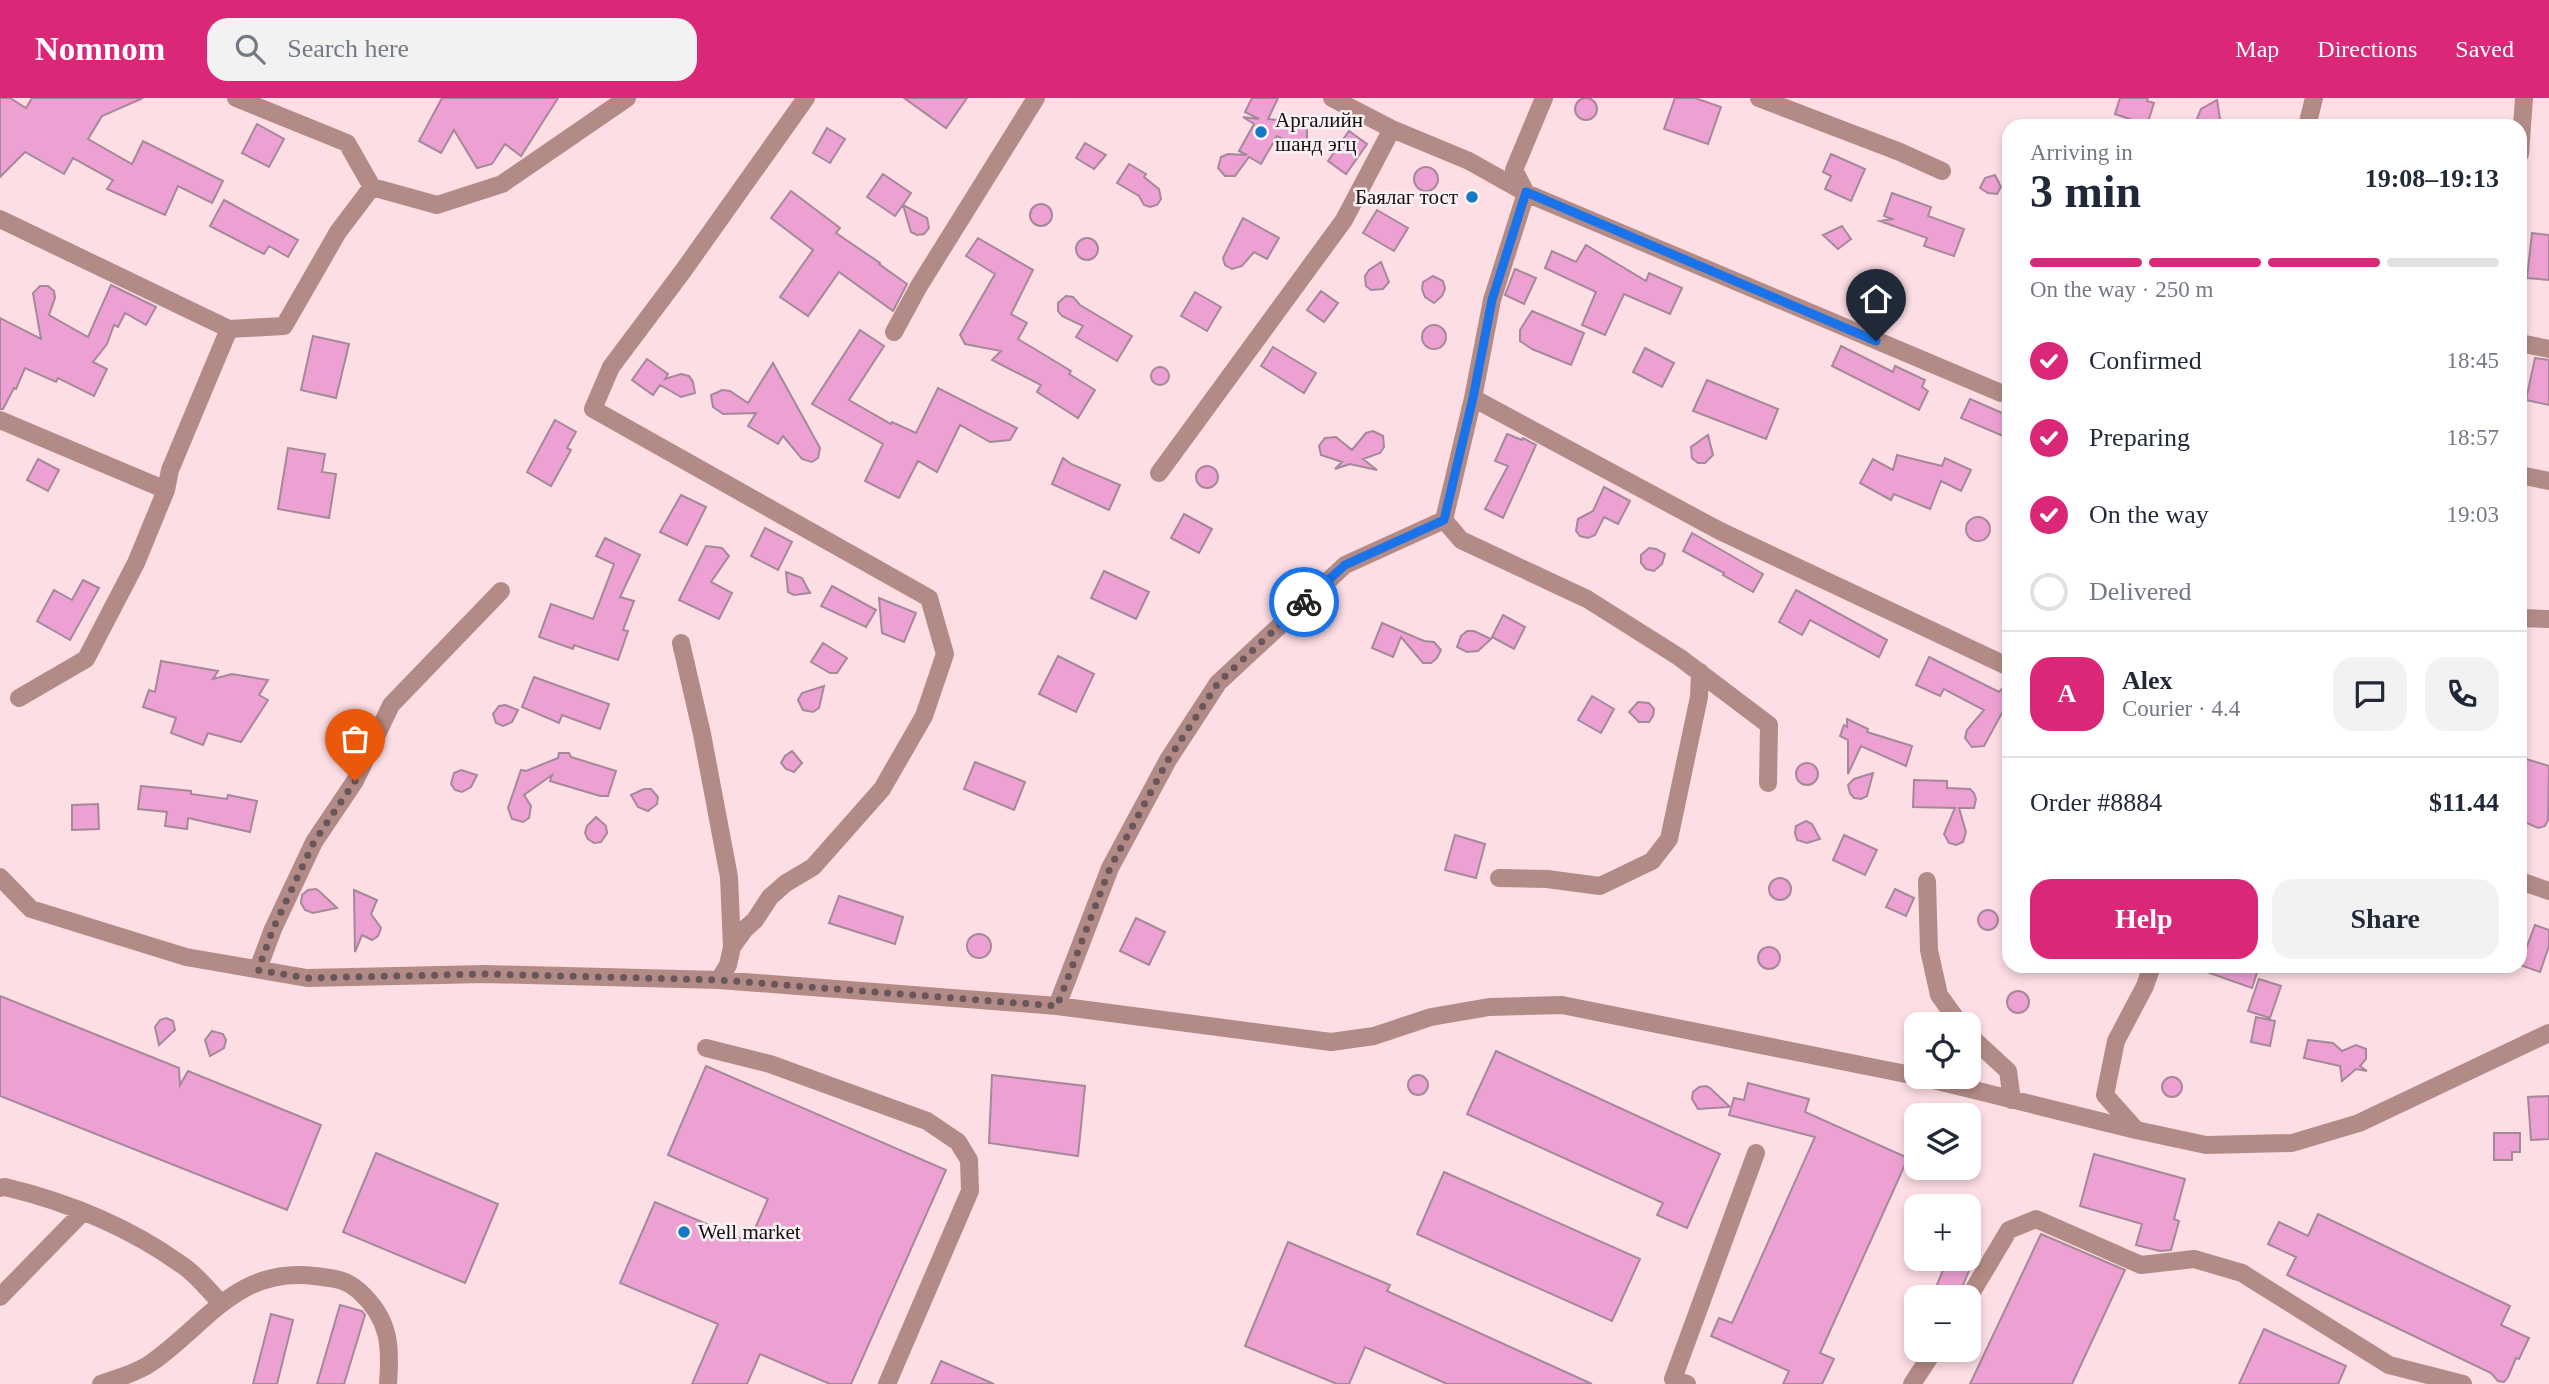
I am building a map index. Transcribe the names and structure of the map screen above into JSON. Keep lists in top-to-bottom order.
{
  "places": ["Аргалийн шанд эгц", "Баялаг тост", "Well market"],
  "page": {
    "header": "Nomnom",
    "search": "Search here",
    "nav": ["Map", "Directions", "Saved"],
    "heading": ["3 min", "Arriving in", "19:08–19:13"],
    "panel": [
      "Alex",
      "Courier · 4.4",
      "Order #8884",
      "$11.44"
    ],
    "bar": "On the way · 250 m",
    "list": [
      ["Confirmed", "18:45"],
      ["Preparing", "18:57"],
      ["On the way", "19:03"],
      "Delivered"
    ],
    "round": "A",
    "buttons": ["Help", "Share"],
    "map_buttons": ["+", "−"]
  }
}
